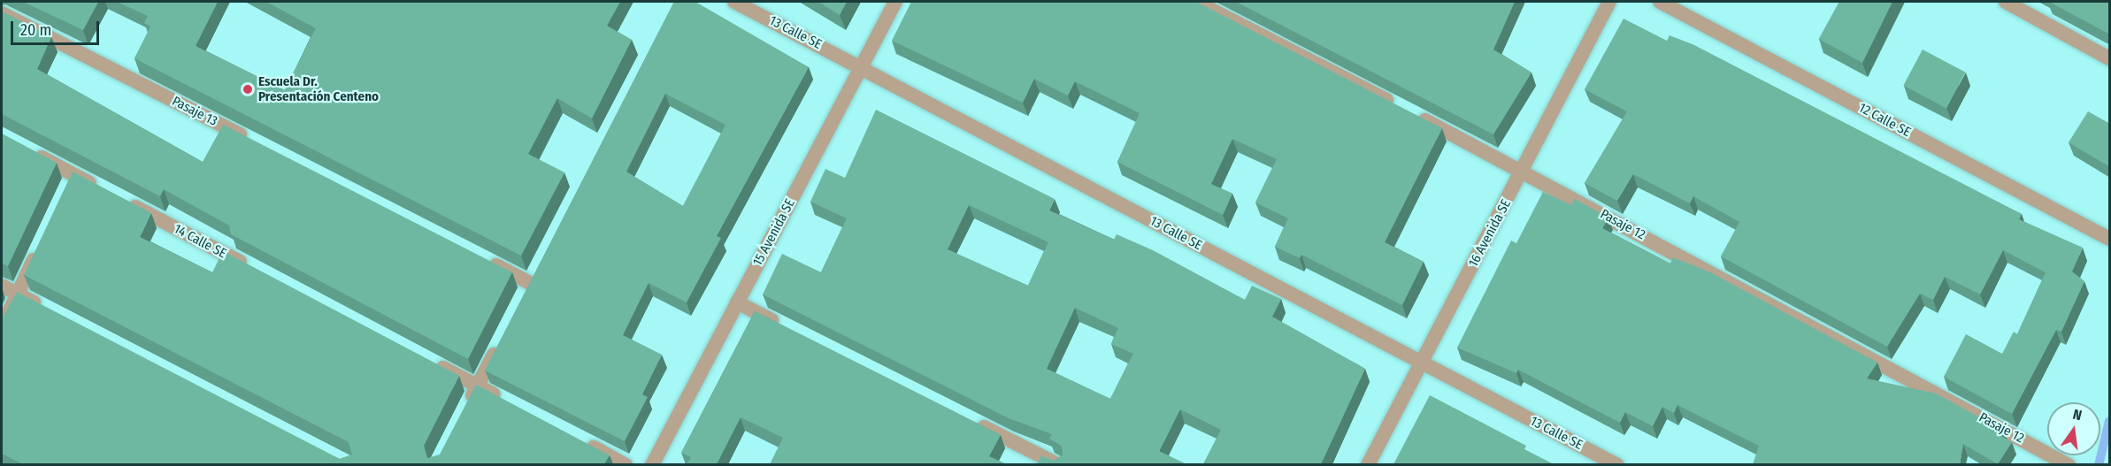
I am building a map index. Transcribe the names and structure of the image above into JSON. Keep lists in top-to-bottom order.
{
  "streets": {
    "street": [
      "13 Calle SE",
      "Pasaje 13",
      "12 Calle SE",
      "Pasaje 12",
      "15 Avenida SE",
      "16 Avenida SE",
      "14 Calle SE"
    ]
  },
  "crossings": [
    ["13 Calle SE", "15 Avenida SE"],
    ["13 Calle SE", "16 Avenida SE"],
    ["Pasaje 12", "16 Avenida SE"]
  ],
  "places": ["Escuela Dr. Presentación Centeno"],
  "scale_bar": "20 m",
  "north": "top"
}
